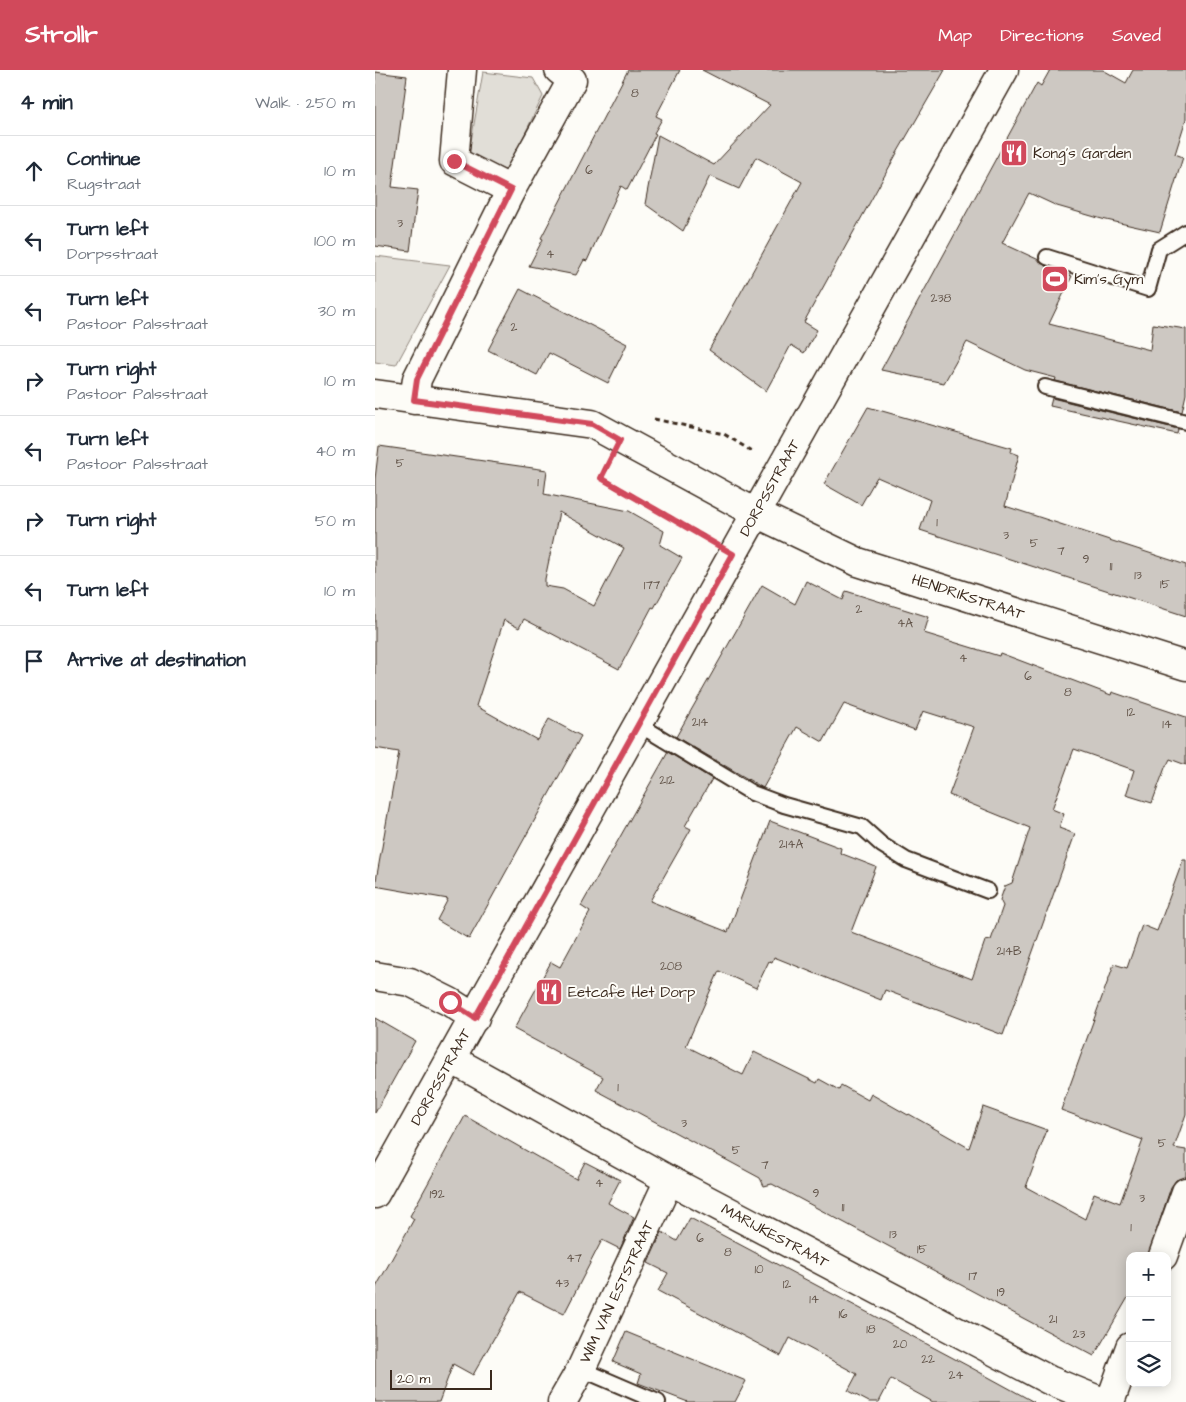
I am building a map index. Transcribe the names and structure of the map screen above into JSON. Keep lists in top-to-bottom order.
{
  "streets": {
    "street": [
      "DORPSSTRAAT",
      "HENDRIKSTRAAT",
      "MARIJKESTRAAT",
      "WIM VAN ESTSTRAAT"
    ]
  },
  "crossings": [
    ["DORPSSTRAAT", "HENDRIKSTRAAT"],
    ["DORPSSTRAAT", "MARIJKESTRAAT"],
    ["MARIJKESTRAAT", "WIM VAN ESTSTRAAT"]
  ],
  "places": {
    "restaurant": ["Kong's Garden", "Eetcafe Het Dorp"],
    "sports": ["Kim's Gym"]
  },
  "house_numbers": [
    "8",
    "6",
    "3",
    "4",
    "238",
    "2",
    "5",
    "1",
    "1",
    "3",
    "5",
    "7",
    "9",
    "11",
    "13",
    "15",
    "177",
    "2",
    "4A",
    "4",
    "6",
    "8",
    "12",
    "214",
    "14",
    "212",
    "214A",
    "214B",
    "208",
    "1",
    "3",
    "5",
    "5",
    "7",
    "4",
    "9",
    "192",
    "3",
    "11",
    "1",
    "13",
    "6",
    "15",
    "8",
    "47",
    "10",
    "17",
    "43",
    "12",
    "19",
    "14",
    "16",
    "21",
    "18",
    "23",
    "20",
    "22",
    "24"
  ],
  "scale_bar": "20 m",
  "page": {
    "header": "Strollr",
    "nav": ["Map", "Directions", "Saved"],
    "heading": ["4 min", "Walk · 250 m"],
    "list": [
      ["Continue", "Rugstraat", "10 m"],
      ["Turn left", "Dorpsstraat", "100 m"],
      ["Turn left", "Pastoor Palsstraat", "30 m"],
      ["Turn right", "Pastoor Palsstraat", "10 m"],
      ["Turn left", "Pastoor Palsstraat", "40 m"],
      ["Turn right", "50 m"],
      ["Turn left", "10 m"],
      "Arrive at destination"
    ],
    "map_buttons": ["+", "−"],
    "scale": "20 m"
  }
}
